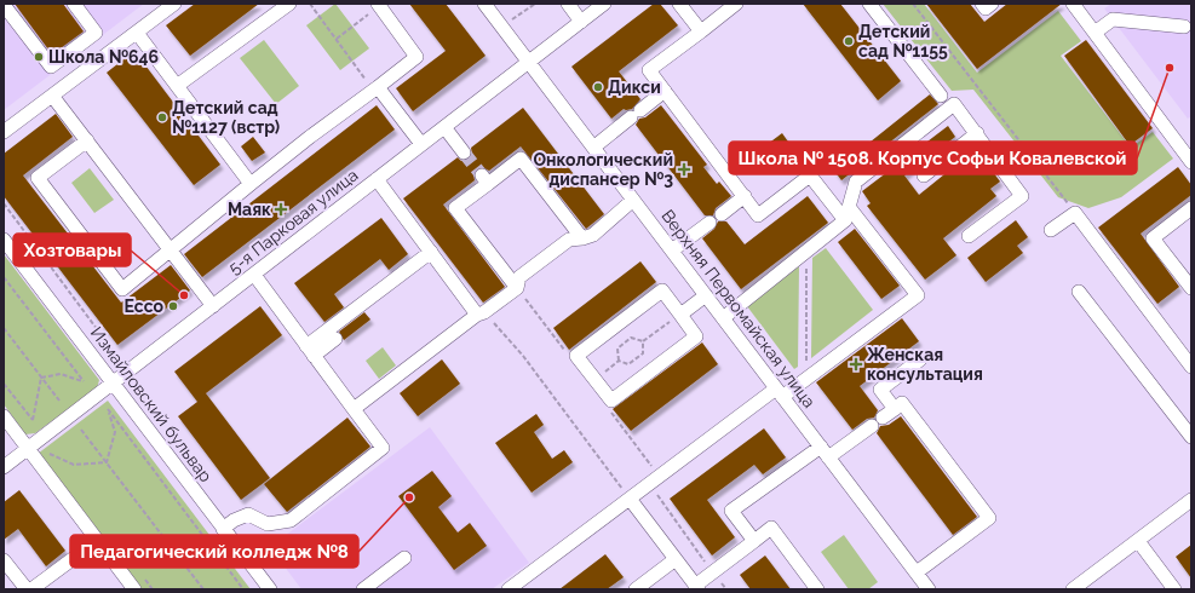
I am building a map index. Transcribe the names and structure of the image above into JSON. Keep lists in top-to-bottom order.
{
  "streets": {
    "street": ["5-я Парковая улица", "Верхняя Первомайская улица", "Измайловский бульвар"]
  },
  "crossings": [
    ["5-я Парковая улица", "Верхняя Первомайская улица"],
    ["5-я Парковая улица", "Измайловский бульвар"]
  ],
  "places": {
    "other": [
      "Детский сад №1155",
      "Школа №646",
      "Школа № 1508. Корпус Софьи Ковалевской",
      "Дикси",
      "Детский сад №1127 (встр)",
      "Хозтовары",
      "Ecco",
      "Педагогический колледж №8"
    ],
    "health": ["Онкологический диспансер №3", "Маяк", "Женская консультация"]
  }
}
